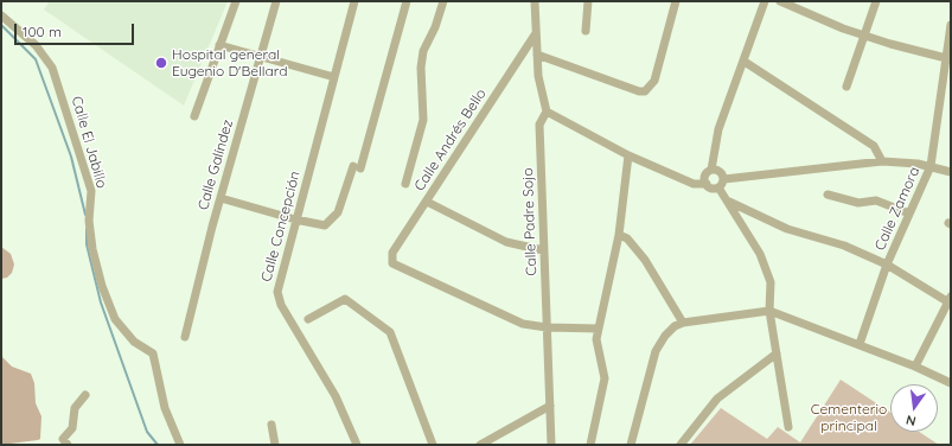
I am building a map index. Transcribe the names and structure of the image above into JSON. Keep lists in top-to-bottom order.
{
  "streets": {
    "street": [
      "Calle Andrés Bello",
      "Calle El Jabillo",
      "Calle Galíndez",
      "Calle Zamora",
      "Calle Padre Sojo",
      "Calle Concepción"
    ]
  },
  "crossings": [
    ["Calle Andrés Bello", "Calle Padre Sojo"]
  ],
  "parks": ["Cementerio principal"],
  "places": ["Hospital general Eugenio D'Bellard"],
  "scale_bar": "100 m",
  "north": "bottom"
}
